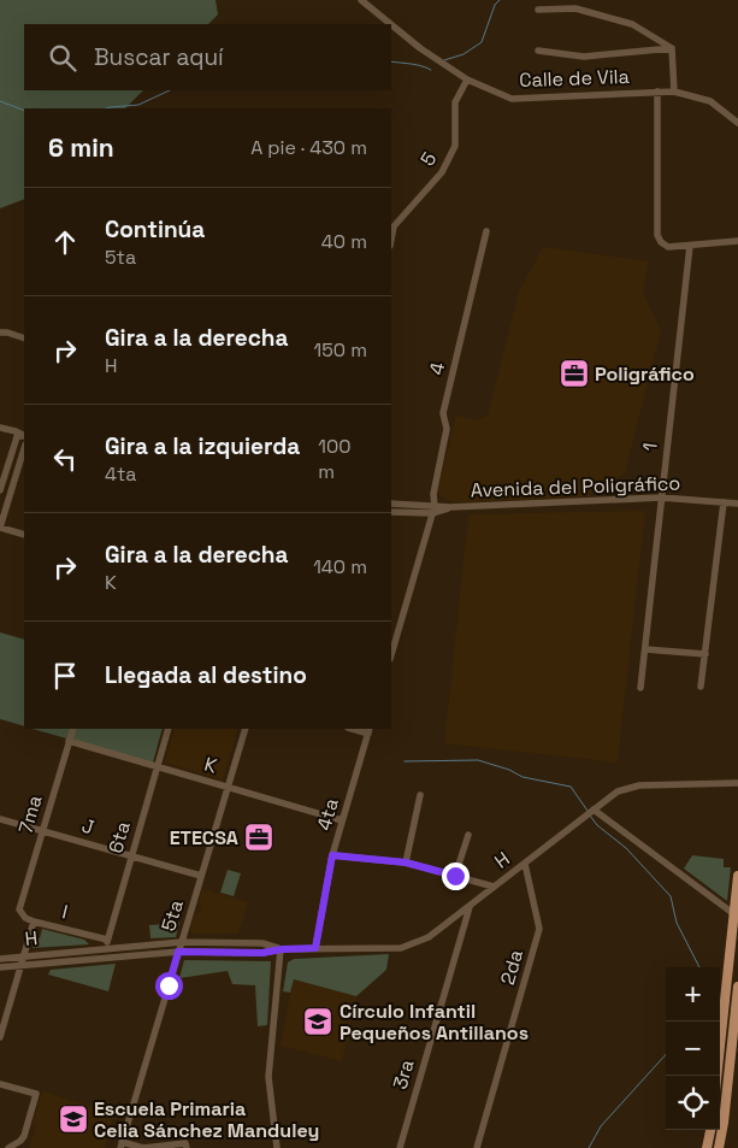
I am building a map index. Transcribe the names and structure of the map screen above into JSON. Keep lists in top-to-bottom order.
{
  "streets": {
    "street": [
      "Calle de Vila",
      "5",
      "4",
      "1",
      "Avenida del Poligráfico",
      "K",
      "7ma",
      "4ta",
      "J",
      "6ta",
      "H",
      "I",
      "5ta",
      "2da",
      "3ra"
    ]
  },
  "crossings": [
    ["Calle de Vila", "5"],
    ["4", "Avenida del Poligráfico"],
    ["1", "Avenida del Poligráfico"],
    ["K", "7ma"],
    ["K", "4ta"],
    ["K", "6ta"],
    ["K", "5ta"],
    ["7ma", "J"],
    ["7ma", "I"],
    ["4ta", "H"],
    ["J", "6ta"],
    ["J", "5ta"],
    ["6ta", "H"],
    ["6ta", "I"],
    ["H", "5ta"],
    ["H", "2da"],
    ["H", "3ra"]
  ],
  "places": {
    "office": ["Poligráfico", "ETECSA"],
    "school or university": ["Círculo Infantil Pequeños Antillanos", "Escuela Primaria Celia Sánchez Manduley"]
  },
  "page": {
    "search": "Buscar aquí",
    "heading": ["6 min", "A pie · 430 m"],
    "list": [
      ["Continúa", "5ta", "40 m"],
      ["Gira a la derecha", "H", "150 m"],
      ["Gira a la izquierda", "4ta", "100 m"],
      ["Gira a la derecha", "K", "140 m"],
      "Llegada al destino"
    ],
    "map_buttons": ["+", "−"]
  }
}
